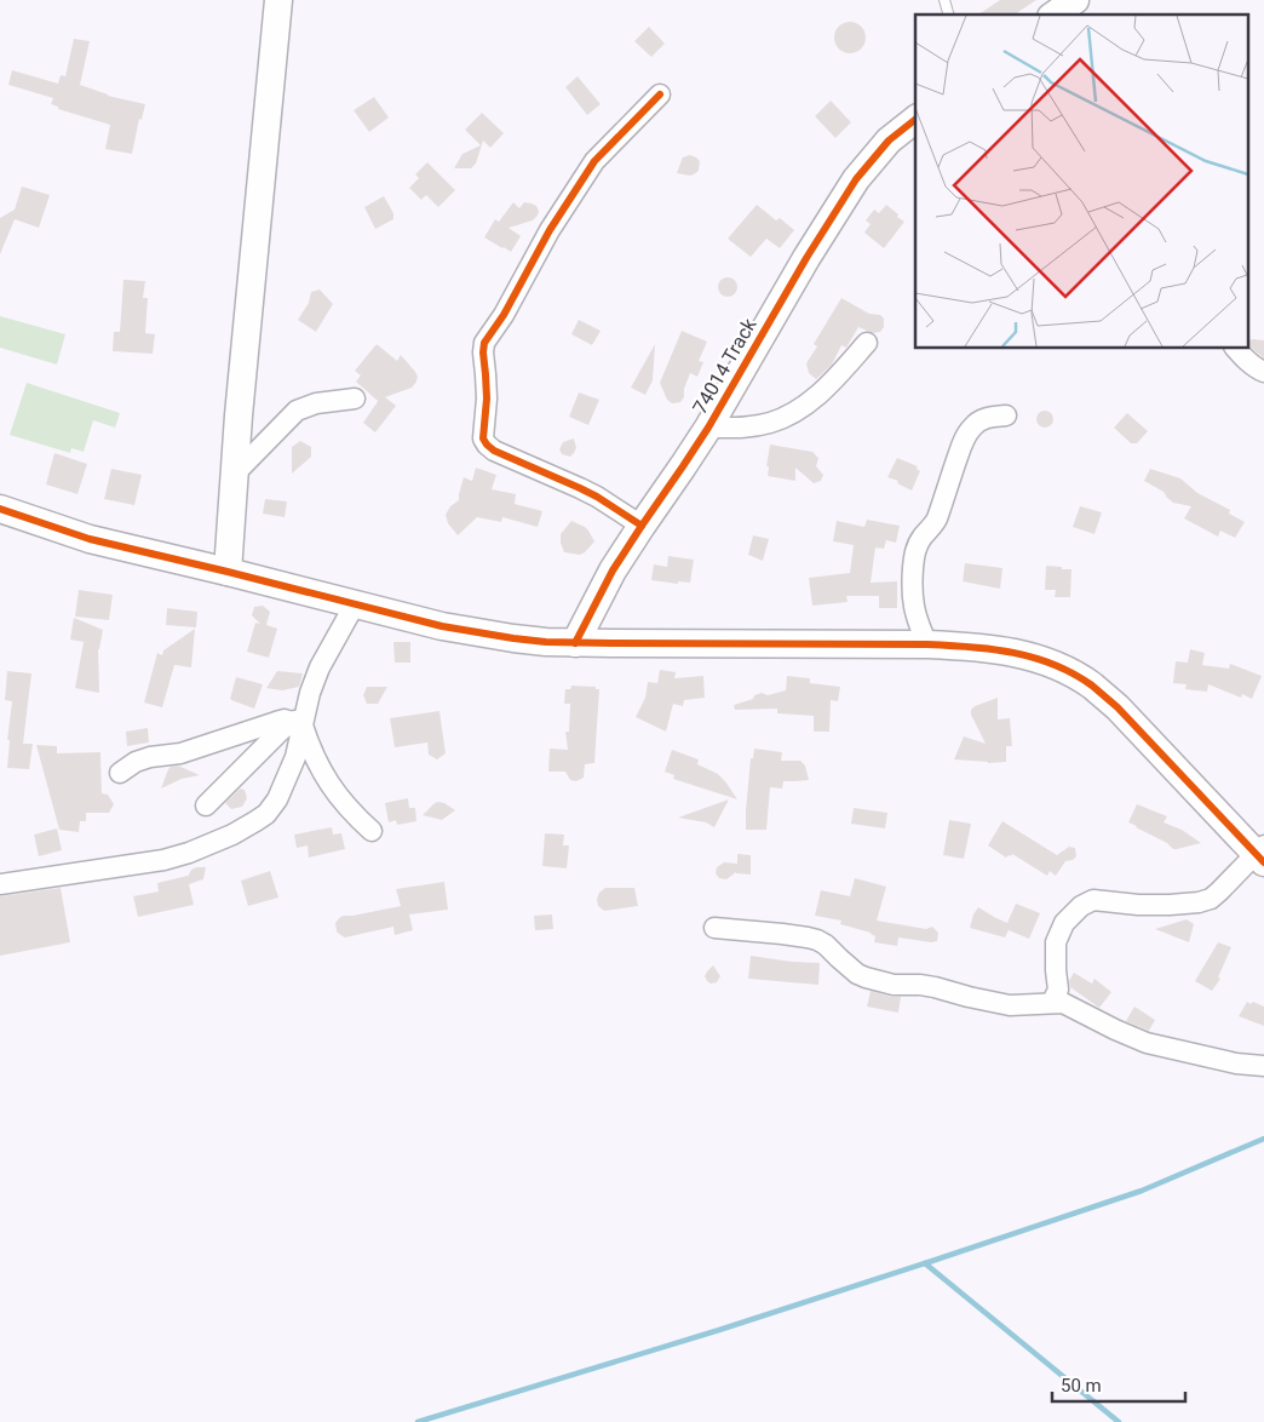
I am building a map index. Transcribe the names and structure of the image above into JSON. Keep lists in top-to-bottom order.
{
  "streets": {
    "street": ["74014 Track"]
  },
  "scale_bar": "50 m"
}
